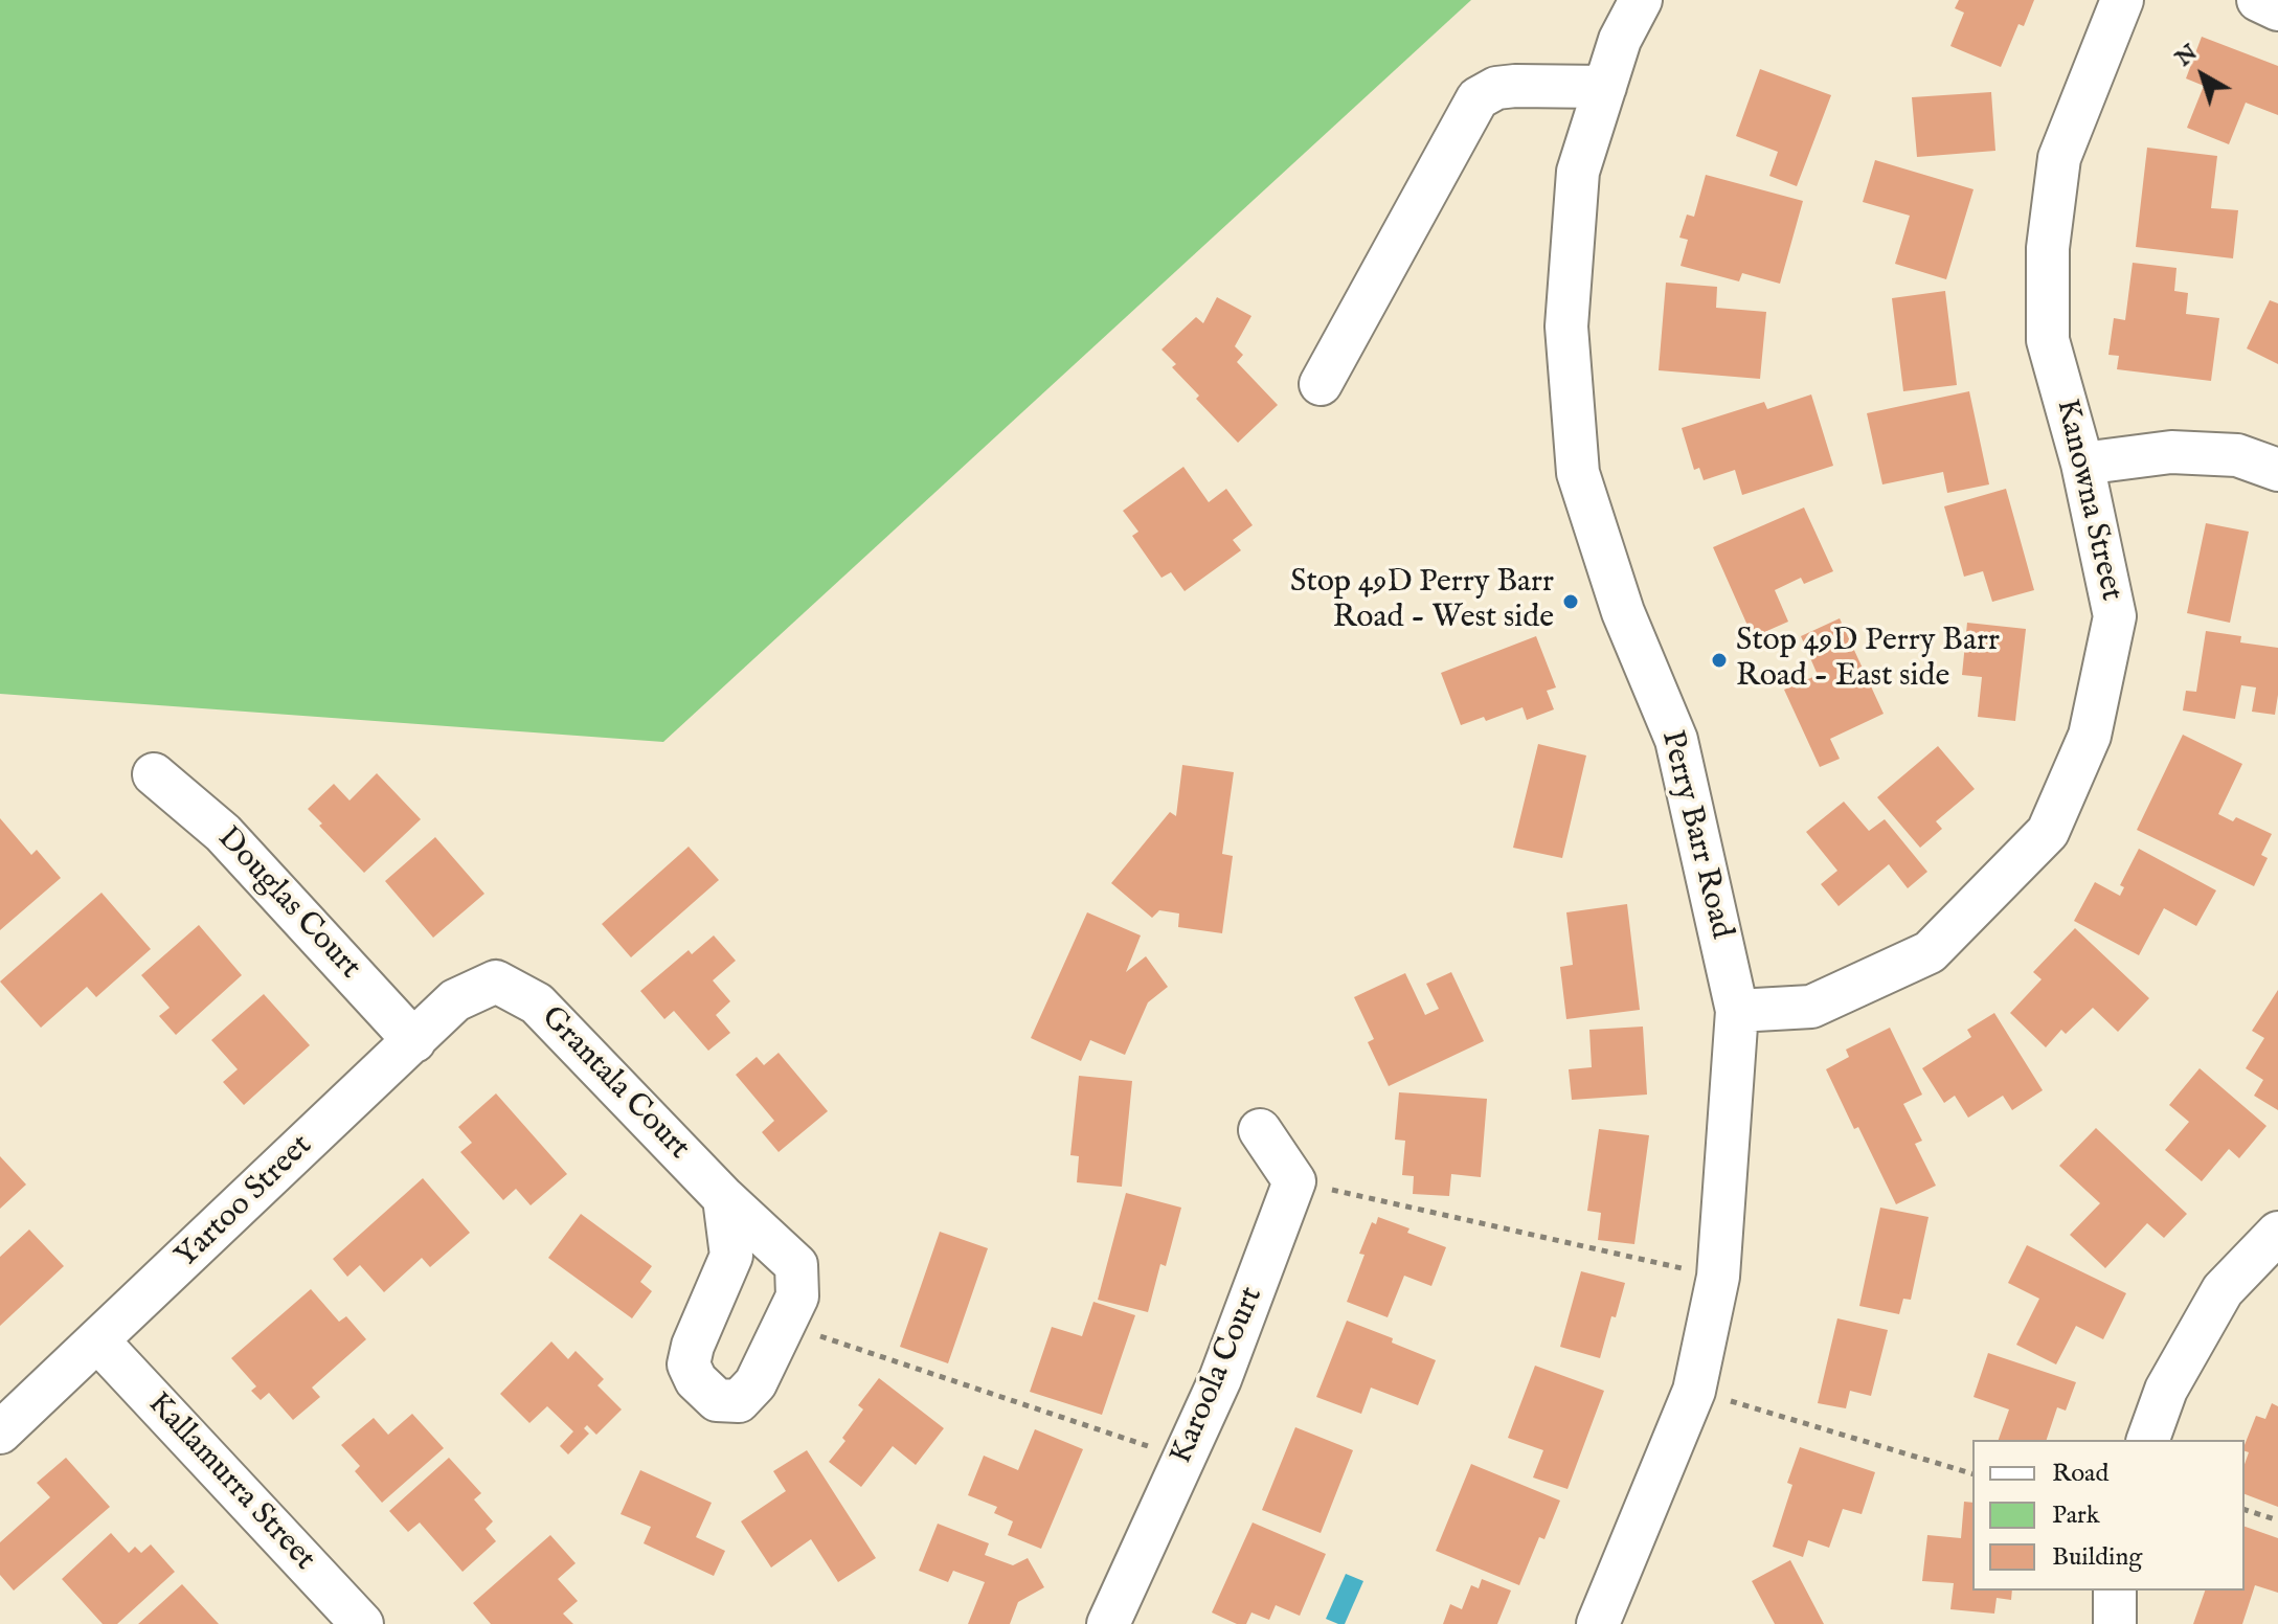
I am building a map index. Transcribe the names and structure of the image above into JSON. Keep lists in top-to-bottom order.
{
  "streets": {
    "street": [
      "Kanowna Street",
      "Perry Barr Road",
      "Douglas Court",
      "Grantala Court",
      "Yartoo Street",
      "Karoola Court",
      "Kallamurra Street"
    ]
  },
  "crossings": [
    ["Kanowna Street", "Perry Barr Road"],
    ["Douglas Court", "Yartoo Street"],
    ["Grantala Court", "Yartoo Street"],
    ["Yartoo Street", "Kallamurra Street"]
  ],
  "places": ["Stop 49D Perry Barr Road - West side", "Stop 49D Perry Barr Road - East side"],
  "legend": ["Road", "Park", "Building"],
  "north": "top left"
}
